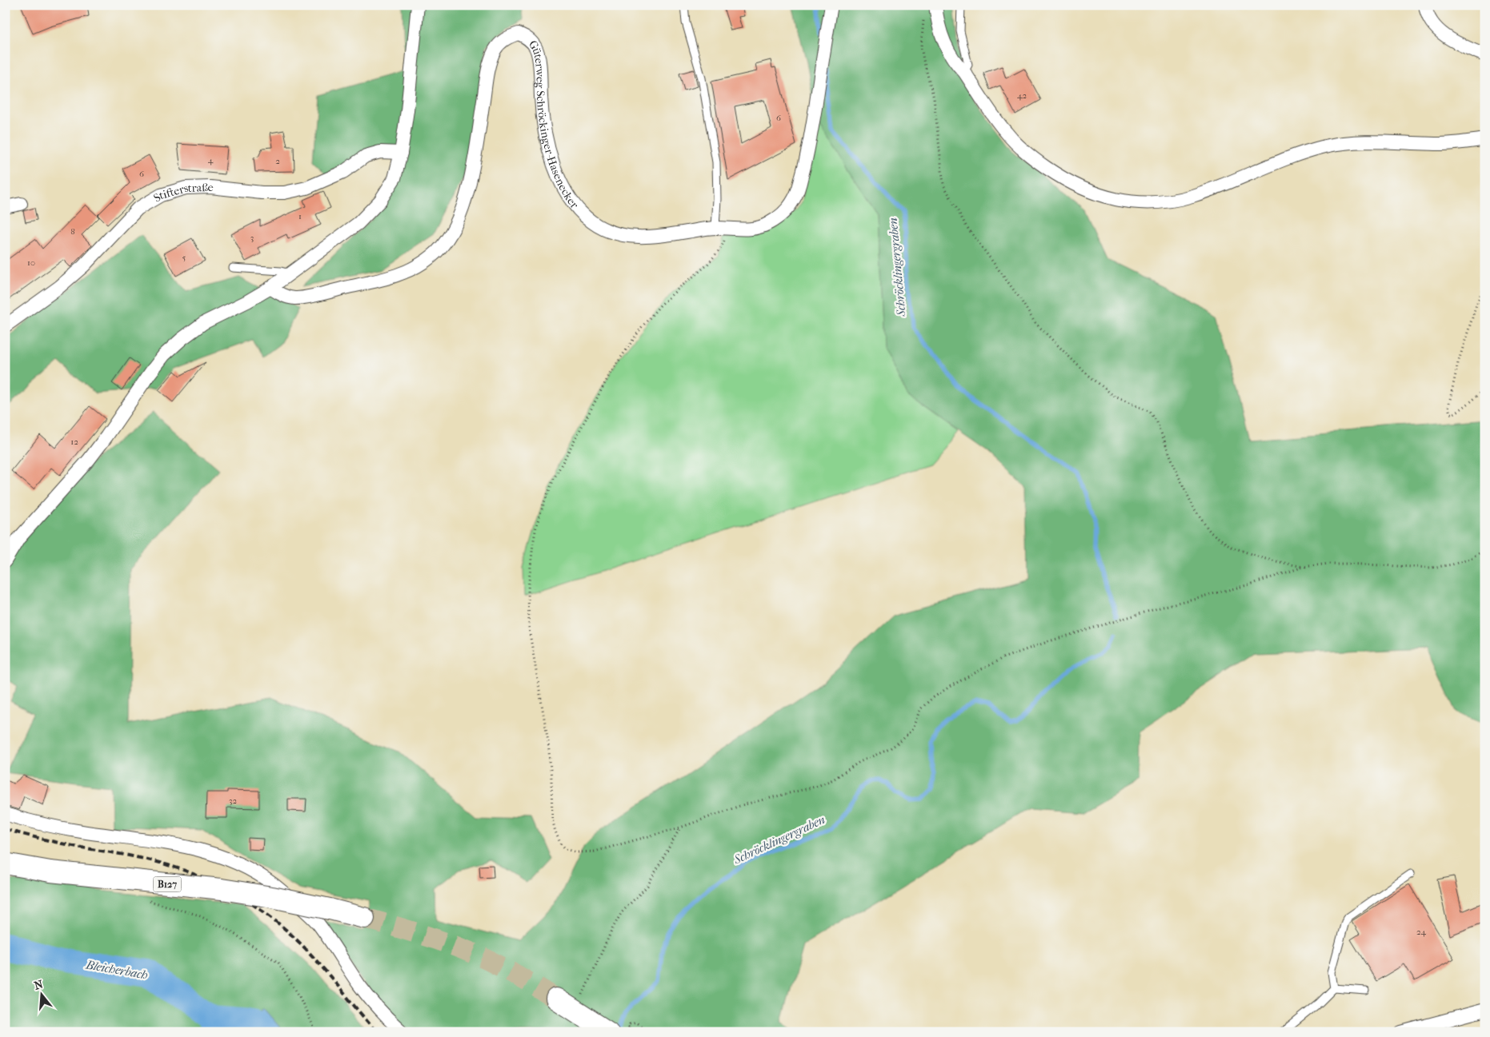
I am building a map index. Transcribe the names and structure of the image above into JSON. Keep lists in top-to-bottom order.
{
  "streets": {
    "main road": ["B127"],
    "street": ["Güterweg Schröckinger-Hasenecker", "Stifterstraße"]
  },
  "water": ["Schröcklingergraben", "Bleicherbach"],
  "house_numbers": [
    "42",
    "6",
    "4",
    "2",
    "6",
    "1",
    "8",
    "3",
    "5",
    "10",
    "12",
    "32",
    "24"
  ],
  "north": "top"
}
